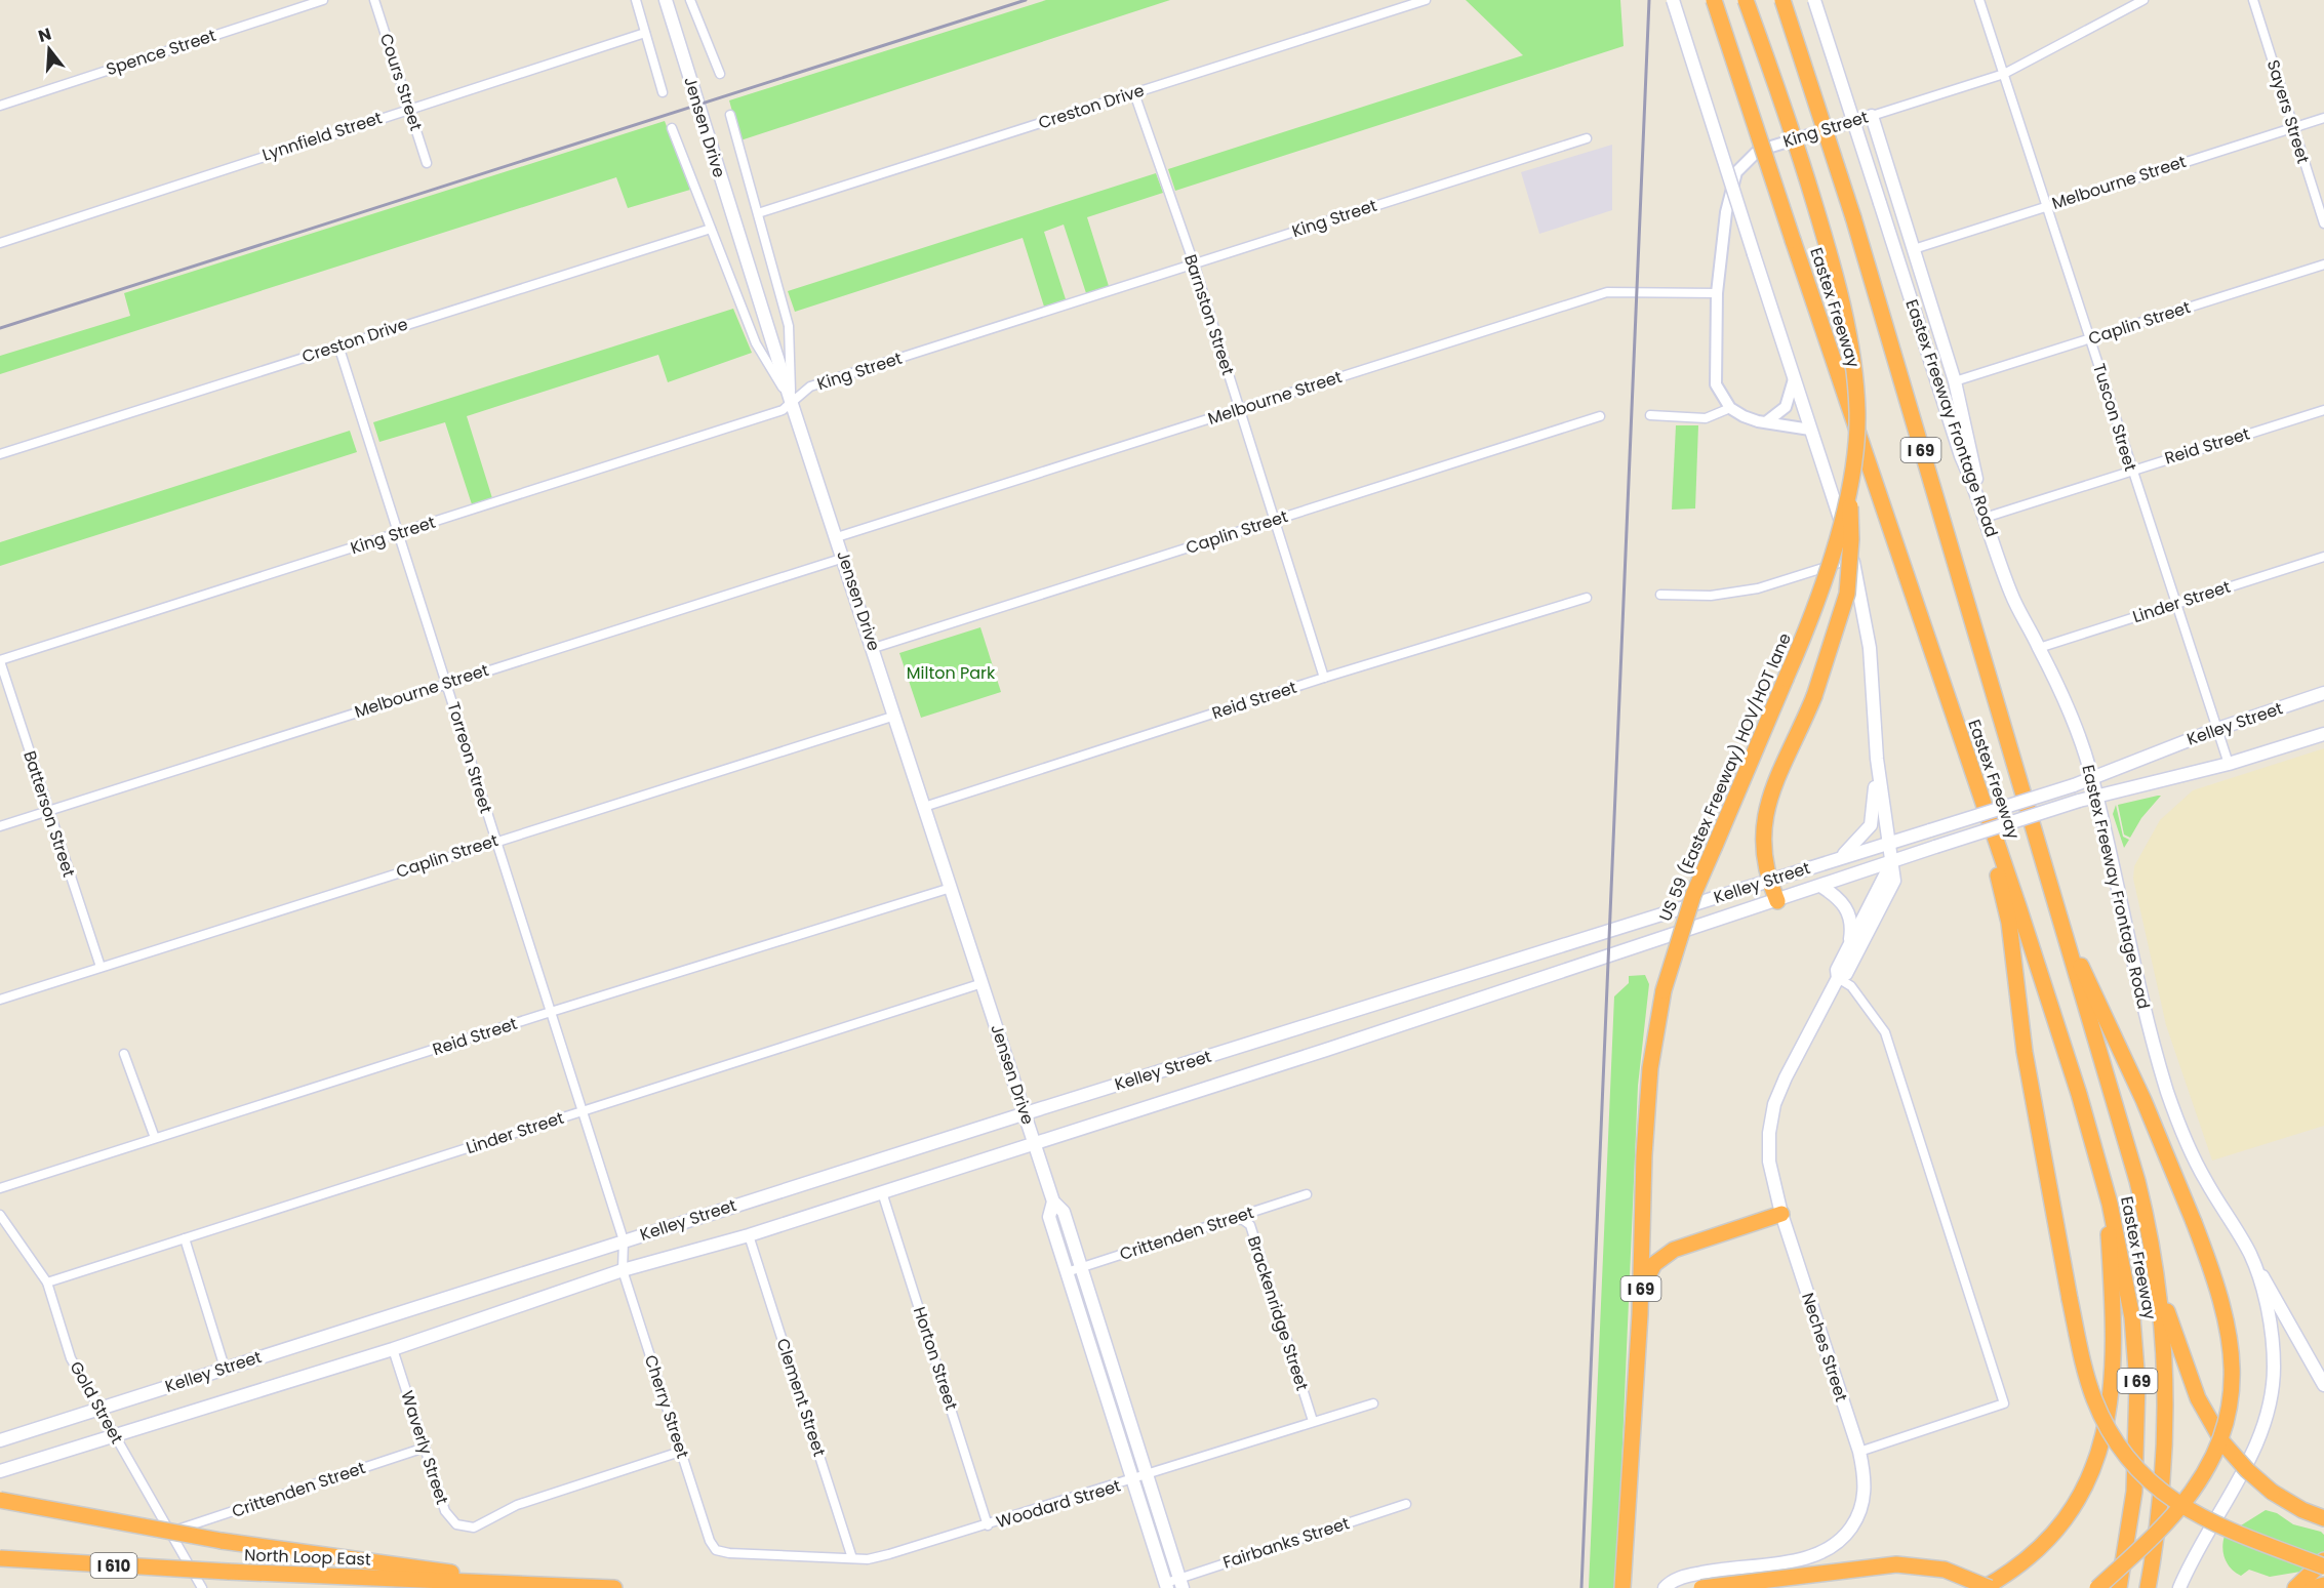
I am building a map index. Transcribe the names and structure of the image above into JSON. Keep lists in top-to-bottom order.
{
  "streets": {
    "highway": [
      "Eastex Freeway",
      "I 69",
      "US 59 (Eastex Freeway) HOV/HOT lane",
      "North Loop East",
      "I 610"
    ],
    "main road": [
      "Jensen Drive",
      "Eastex Freeway Frontage Road",
      "Kelley Street",
      "Neches Street"
    ],
    "street": [
      "Spence Street",
      "Cours Street",
      "Creston Drive",
      "Sayers Street",
      "King Street",
      "Lynnfield Street",
      "Melbourne Street",
      "Barnston Street",
      "Caplin Street",
      "Tuscon Street",
      "Reid Street",
      "Linder Street",
      "Torreon Street",
      "Batterson Street",
      "Crittenden Street",
      "Brackenridge Street",
      "Horton Street",
      "Clement Street",
      "Gold Street",
      "Cherry Street",
      "Waverly Street",
      "Woodard Street",
      "Fairbanks Street"
    ]
  },
  "crossings": [
    ["Cours Street", "Lynnfield Street"],
    ["Creston Drive", "Barnston Street"],
    ["Creston Drive", "Torreon Street"],
    ["Sayers Street", "Melbourne Street"],
    ["Jensen Drive", "King Street"],
    ["Jensen Drive", "Melbourne Street"],
    ["Jensen Drive", "Caplin Street"],
    ["Jensen Drive", "Reid Street"],
    ["Jensen Drive", "Linder Street"],
    ["Jensen Drive", "Kelley Street"],
    ["Jensen Drive", "Crittenden Street"],
    ["Jensen Drive", "Woodard Street"],
    ["Jensen Drive", "Fairbanks Street"],
    ["King Street", "Melbourne Street"],
    ["King Street", "Barnston Street"],
    ["King Street", "Tuscon Street"],
    ["King Street", "Torreon Street"],
    ["King Street", "Batterson Street"],
    ["Melbourne Street", "Barnston Street"],
    ["Melbourne Street", "Tuscon Street"],
    ["Melbourne Street", "Torreon Street"],
    ["Melbourne Street", "Batterson Street"],
    ["Barnston Street", "Caplin Street"],
    ["Barnston Street", "Reid Street"],
    ["Caplin Street", "Tuscon Street"],
    ["Caplin Street", "Torreon Street"],
    ["Caplin Street", "Batterson Street"],
    ["Tuscon Street", "Reid Street"],
    ["Tuscon Street", "Linder Street"],
    ["Tuscon Street", "Kelley Street"],
    ["Eastex Freeway Frontage Road", "Reid Street"],
    ["Eastex Freeway Frontage Road", "Linder Street"],
    ["Eastex Freeway Frontage Road", "Kelley Street"],
    ["Reid Street", "Torreon Street"],
    ["Linder Street", "Torreon Street"],
    ["Linder Street", "Gold Street"],
    ["Kelley Street", "Torreon Street"],
    ["Kelley Street", "Neches Street"],
    ["Kelley Street", "Horton Street"],
    ["Kelley Street", "Clement Street"],
    ["Kelley Street", "Gold Street"],
    ["Kelley Street", "Cherry Street"],
    ["Kelley Street", "Waverly Street"],
    ["Torreon Street", "Cherry Street"],
    ["Crittenden Street", "Brackenridge Street"],
    ["Crittenden Street", "Gold Street"],
    ["Crittenden Street", "Waverly Street"],
    ["Brackenridge Street", "Woodard Street"],
    ["Horton Street", "Woodard Street"],
    ["Clement Street", "Woodard Street"],
    ["Cherry Street", "Waverly Street"],
    ["Cherry Street", "Woodard Street"]
  ],
  "parks": ["Milton Park"],
  "north": "top"
}
